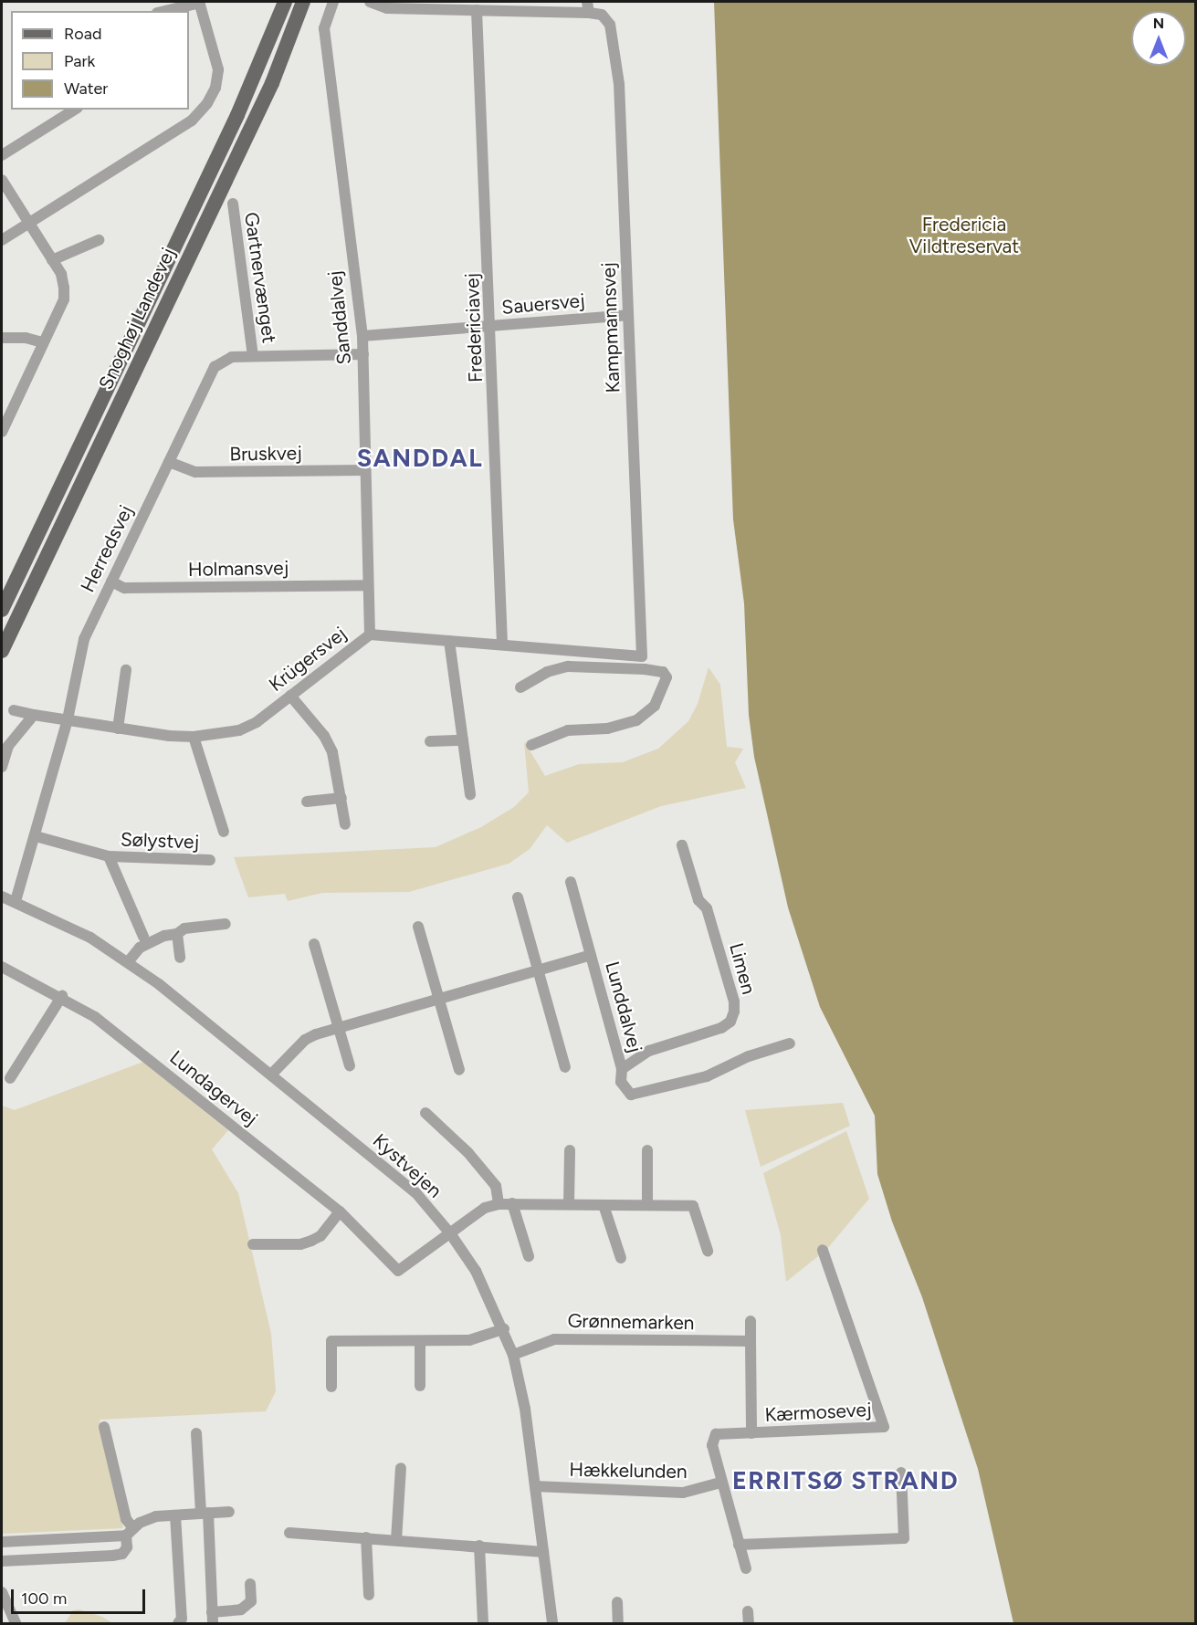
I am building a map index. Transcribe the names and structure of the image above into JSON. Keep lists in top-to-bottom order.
{
  "streets": {
    "main road": ["Snoghøj Landevej"],
    "street": [
      "Gartnervænget",
      "Sauersvej",
      "Sanddalvej",
      "Fredericiavej",
      "Kampmannsvej",
      "Bruskvej",
      "Herredsvej",
      "Holmansvej",
      "Krügersvej",
      "Sølystvej",
      "Limen",
      "Lunddalvej",
      "Lundagervej",
      "Kystvejen",
      "Grønnemarken",
      "Kærmosevej",
      "Hækkelunden"
    ]
  },
  "crossings": [
    ["Gartnervænget", "Herredsvej"],
    ["Sauersvej", "Sanddalvej"],
    ["Sauersvej", "Fredericiavej"],
    ["Sauersvej", "Kampmannsvej"],
    ["Sanddalvej", "Bruskvej"],
    ["Sanddalvej", "Herredsvej"],
    ["Sanddalvej", "Holmansvej"],
    ["Sanddalvej", "Krügersvej"],
    ["Fredericiavej", "Krügersvej"],
    ["Kampmannsvej", "Krügersvej"],
    ["Bruskvej", "Herredsvej"],
    ["Herredsvej", "Holmansvej"],
    ["Herredsvej", "Krügersvej"],
    ["Herredsvej", "Sølystvej"],
    ["Herredsvej", "Kystvejen"],
    ["Limen", "Lunddalvej"],
    ["Lunddalvej", "Kystvejen"],
    ["Lundagervej", "Kystvejen"],
    ["Kystvejen", "Grønnemarken"],
    ["Kystvejen", "Hækkelunden"],
    ["Kærmosevej", "Hækkelunden"]
  ],
  "districts": ["SANDDAL", "ERRITSØ STRAND"],
  "parks": ["Fredericia Vildtreservat"],
  "legend": ["Road", "Park", "Water"],
  "scale_bar": "100 m",
  "north": "top"
}
